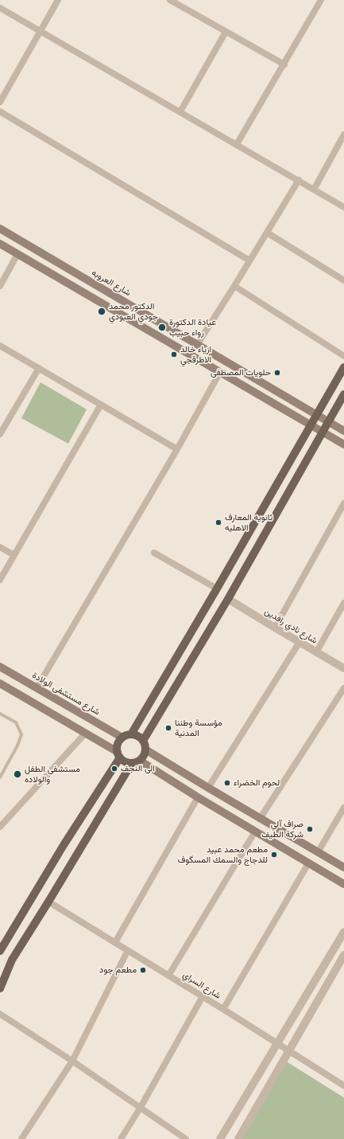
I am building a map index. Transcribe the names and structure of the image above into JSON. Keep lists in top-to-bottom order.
{
  "streets": {
    "main road": ["شارع العروبه", "شارع مستشفى الولادة"],
    "street": ["شارع نادي رافدين", "شارع السراي"]
  },
  "places": [
    "الدكتور محمد جودي العبودي",
    "عيادة الدكتورة رواء حبيب",
    "ازياء خالد الاطرقجي",
    "حلويات المصطفى",
    "ثانويه المعارف الاهليه",
    "مؤسسة وطننا المدنية",
    "الى النجف",
    "مستشفى الطفل والولاده",
    "لحوم الخضراء",
    "صراف آلي شركة الطيف",
    "مطعم محمد عبيد للدجاج والسمك المسگوف",
    "مطعم جود"
  ]
}
